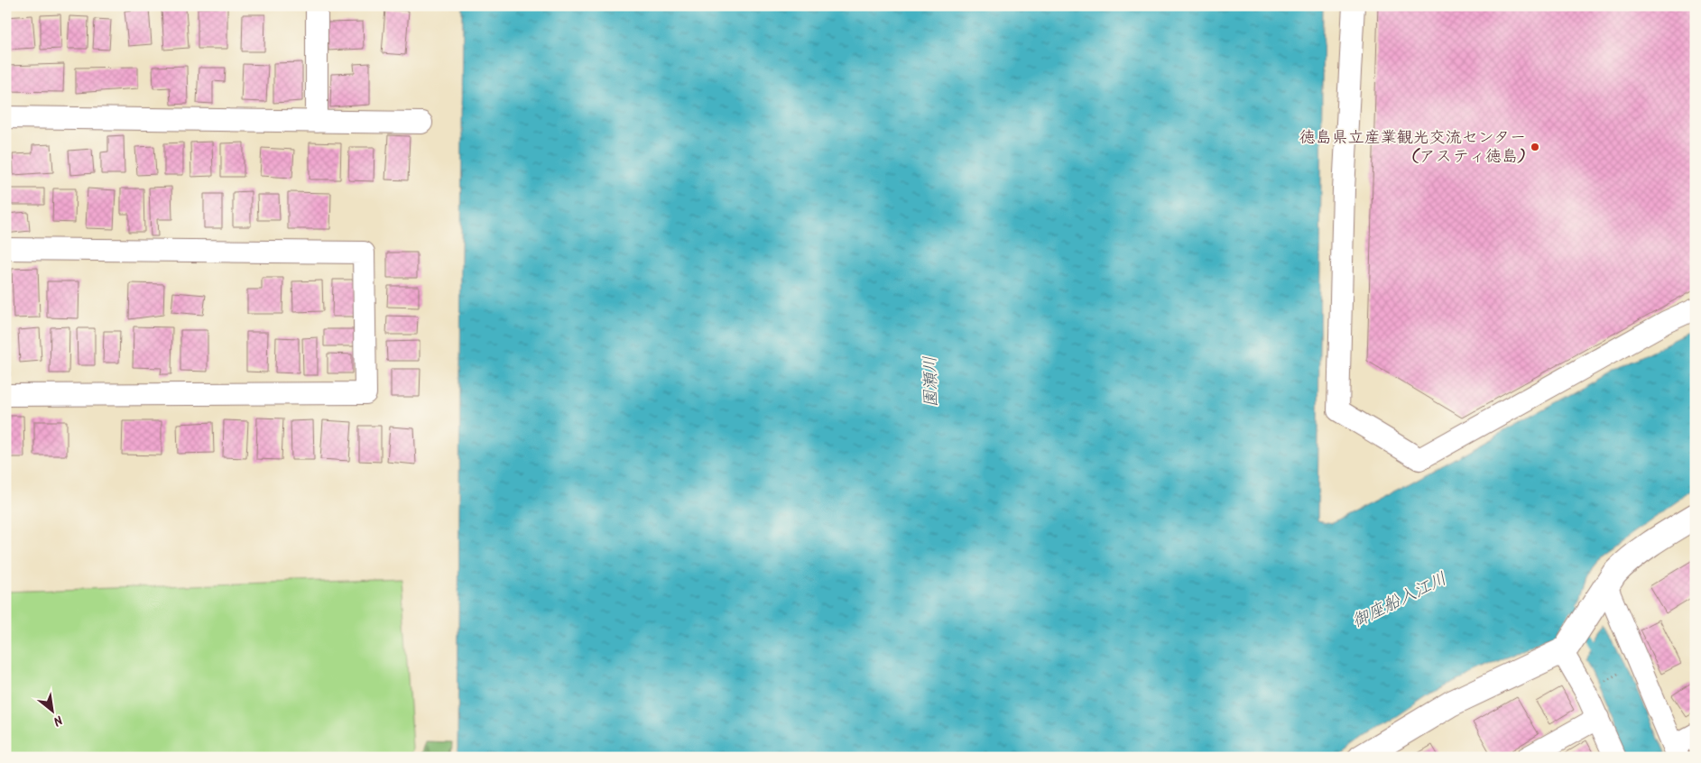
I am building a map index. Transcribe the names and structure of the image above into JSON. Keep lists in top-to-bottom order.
{
  "water": ["園瀬川", "御座船入江川"],
  "places": ["徳島県立産業観光交流センター (アスティ徳島)"],
  "north": "bottom right"
}
